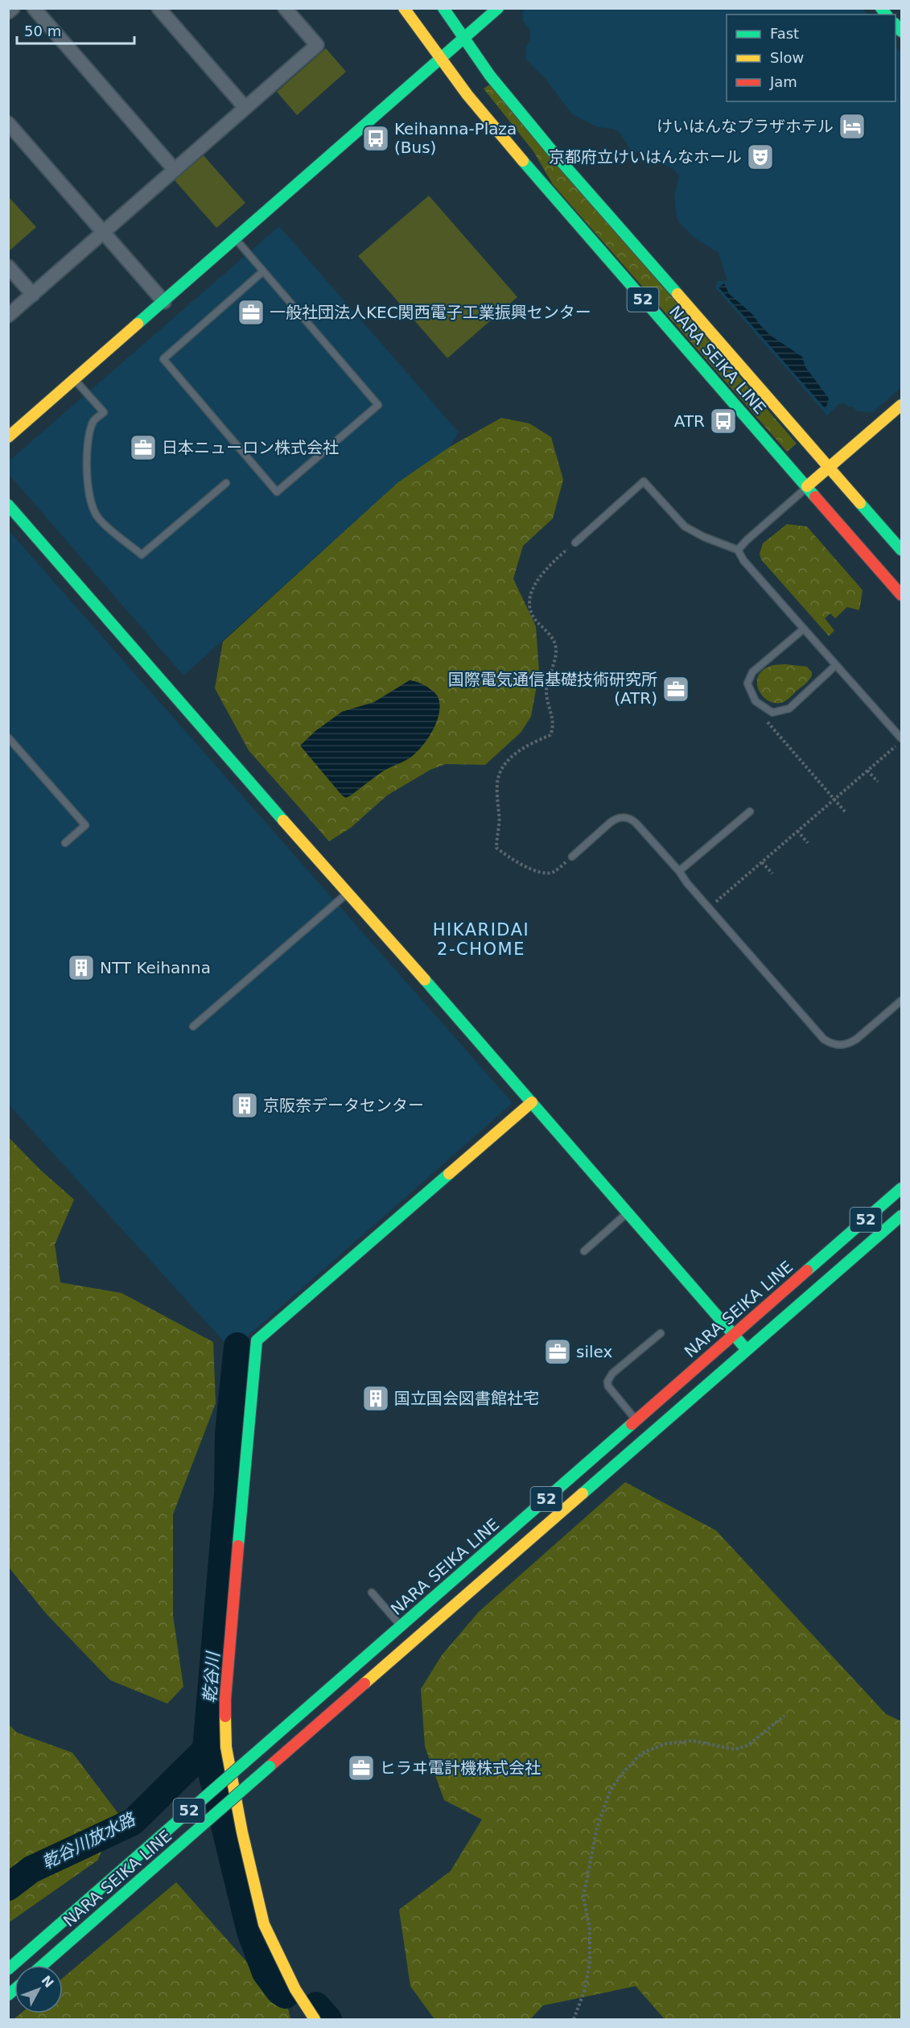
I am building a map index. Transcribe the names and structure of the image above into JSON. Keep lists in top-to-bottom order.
{
  "streets": {
    "main road": ["52", "NARA SEIKA LINE"]
  },
  "districts": ["HIKARIDAI 2-CHOME"],
  "water": ["乾谷川", "乾谷川放水路"],
  "places": {
    "hotel": ["けいはんなプラザホテル"],
    "bus stop": ["Keihanna-Plaza (Bus)", "ATR"],
    "theatre": ["京都府立けいはんなホール"],
    "office": [
      "一般社団法人KEC関西電子工業振興センター",
      "日本ニューロン株式会社",
      "国際電気通信基礎技術研究所 (ATR)",
      "silex",
      "ヒラヰ電計機株式会社"
    ],
    "building": ["NTT Keihanna", "京阪奈データセンター", "国立国会図書館社宅"]
  },
  "legend": ["Fast", "Slow", "Jam"],
  "scale_bar": "50 m",
  "north": "top right"
}
